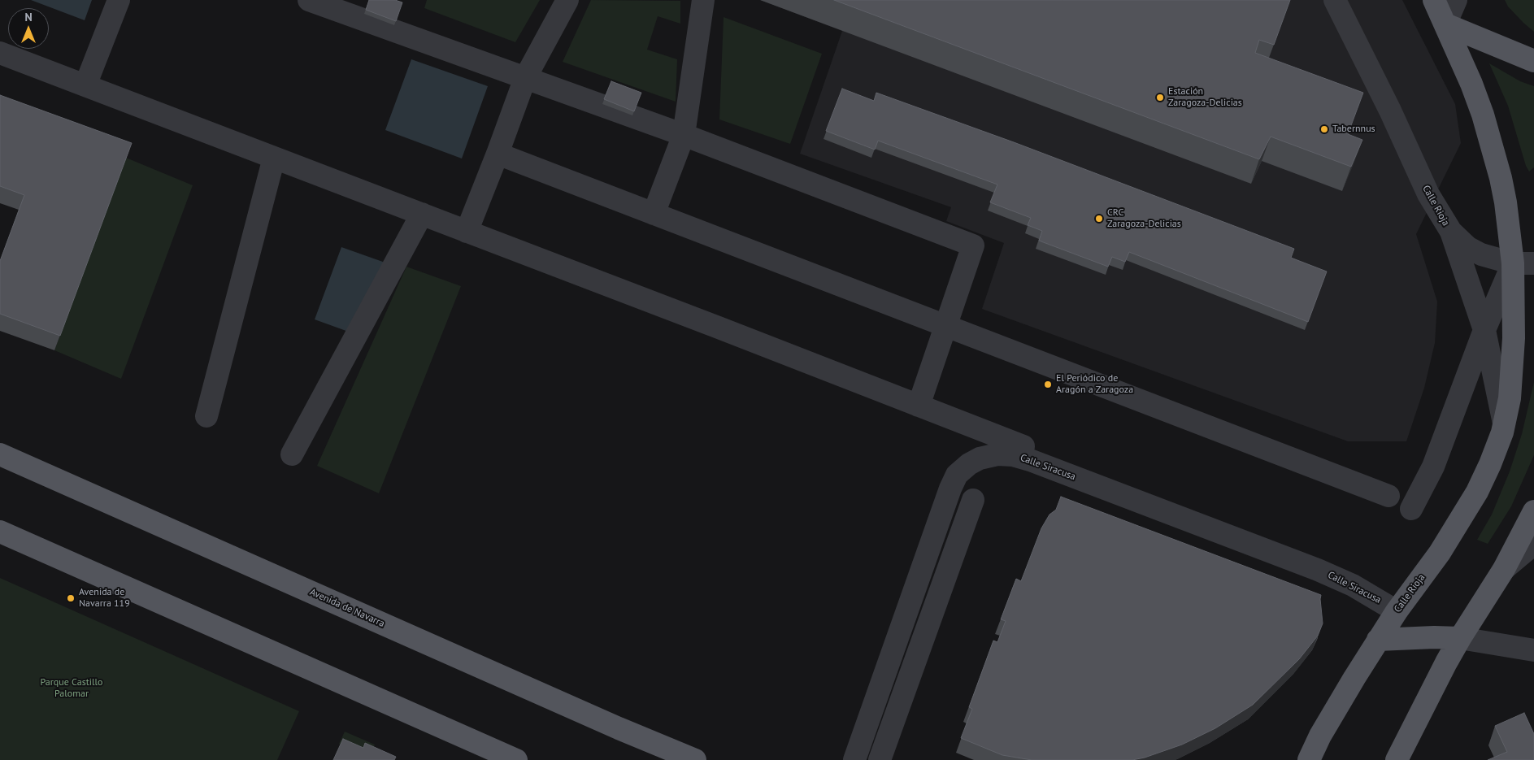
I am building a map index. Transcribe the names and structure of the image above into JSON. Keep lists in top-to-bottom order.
{
  "streets": {
    "main road": ["Calle Rioja", "Avenida de Navarra"],
    "street": ["Calle Siracusa"]
  },
  "crossings": [
    ["Calle Rioja", "Calle Siracusa"]
  ],
  "parks": ["Parque Castillo Palomar"],
  "places": [
    "Estación Zaragoza-Delicias",
    "Tabernnus",
    "CRC Zaragoza-Delicias",
    "El Periódico de Aragón a Zaragoza",
    "Avenida de Navarra 119"
  ],
  "north": "top"
}
